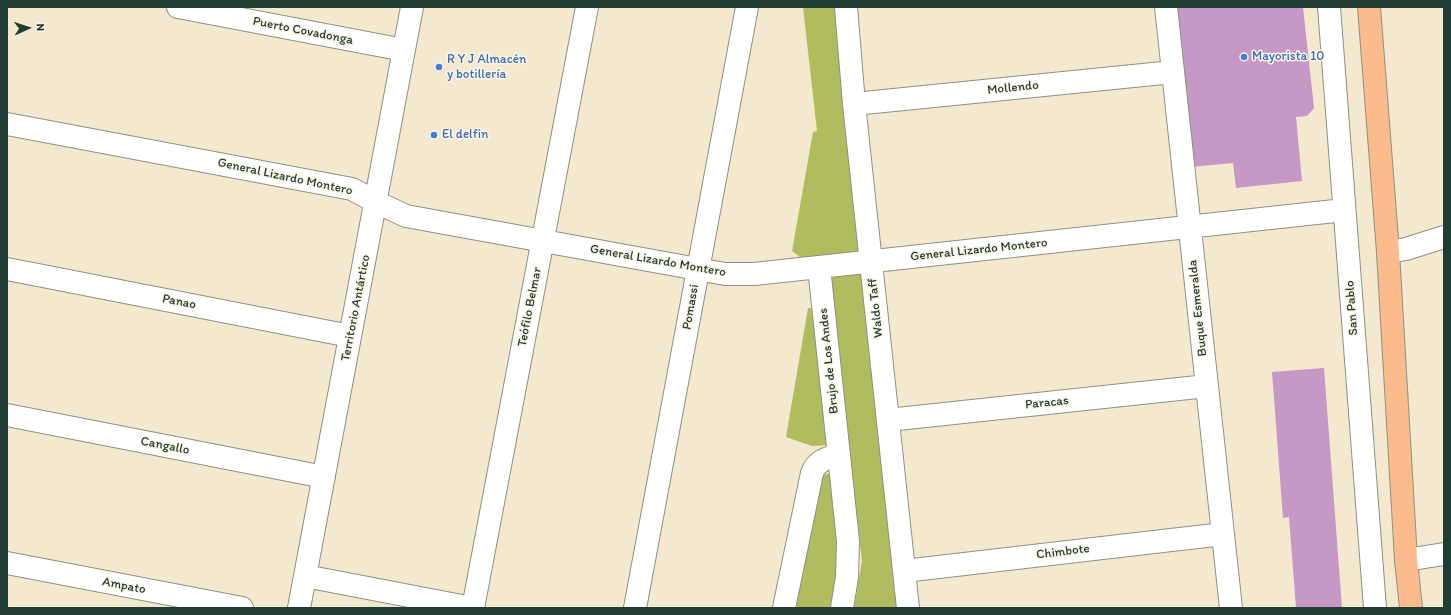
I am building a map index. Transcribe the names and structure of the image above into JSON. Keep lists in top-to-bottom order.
{
  "streets": {
    "street": [
      "Puerto Covadonga",
      "Mollendo",
      "General Lizardo Montero",
      "Panao",
      "Teófilo Belmar",
      "Pomassi",
      "Territorio Antártico",
      "Waldo Taff",
      "Buque Esmeralda",
      "San Pablo",
      "Brujo de Los Andes",
      "Paracas",
      "Cangallo",
      "Chimbote",
      "Ampato"
    ]
  },
  "crossings": [
    ["Puerto Covadonga", "Territorio Antártico"],
    ["Mollendo", "Waldo Taff"],
    ["Mollendo", "Buque Esmeralda"],
    ["General Lizardo Montero", "Teófilo Belmar"],
    ["General Lizardo Montero", "Pomassi"],
    ["General Lizardo Montero", "Territorio Antártico"],
    ["General Lizardo Montero", "Waldo Taff"],
    ["General Lizardo Montero", "Buque Esmeralda"],
    ["General Lizardo Montero", "San Pablo"],
    ["General Lizardo Montero", "Brujo de Los Andes"],
    ["Panao", "Territorio Antártico"],
    ["Territorio Antártico", "Cangallo"],
    ["Waldo Taff", "Paracas"],
    ["Waldo Taff", "Chimbote"],
    ["Buque Esmeralda", "Paracas"],
    ["Buque Esmeralda", "Chimbote"]
  ],
  "places": ["Mayorista 10", "R Y J Almacén y botillería", "El delfin"],
  "north": "right"
}
